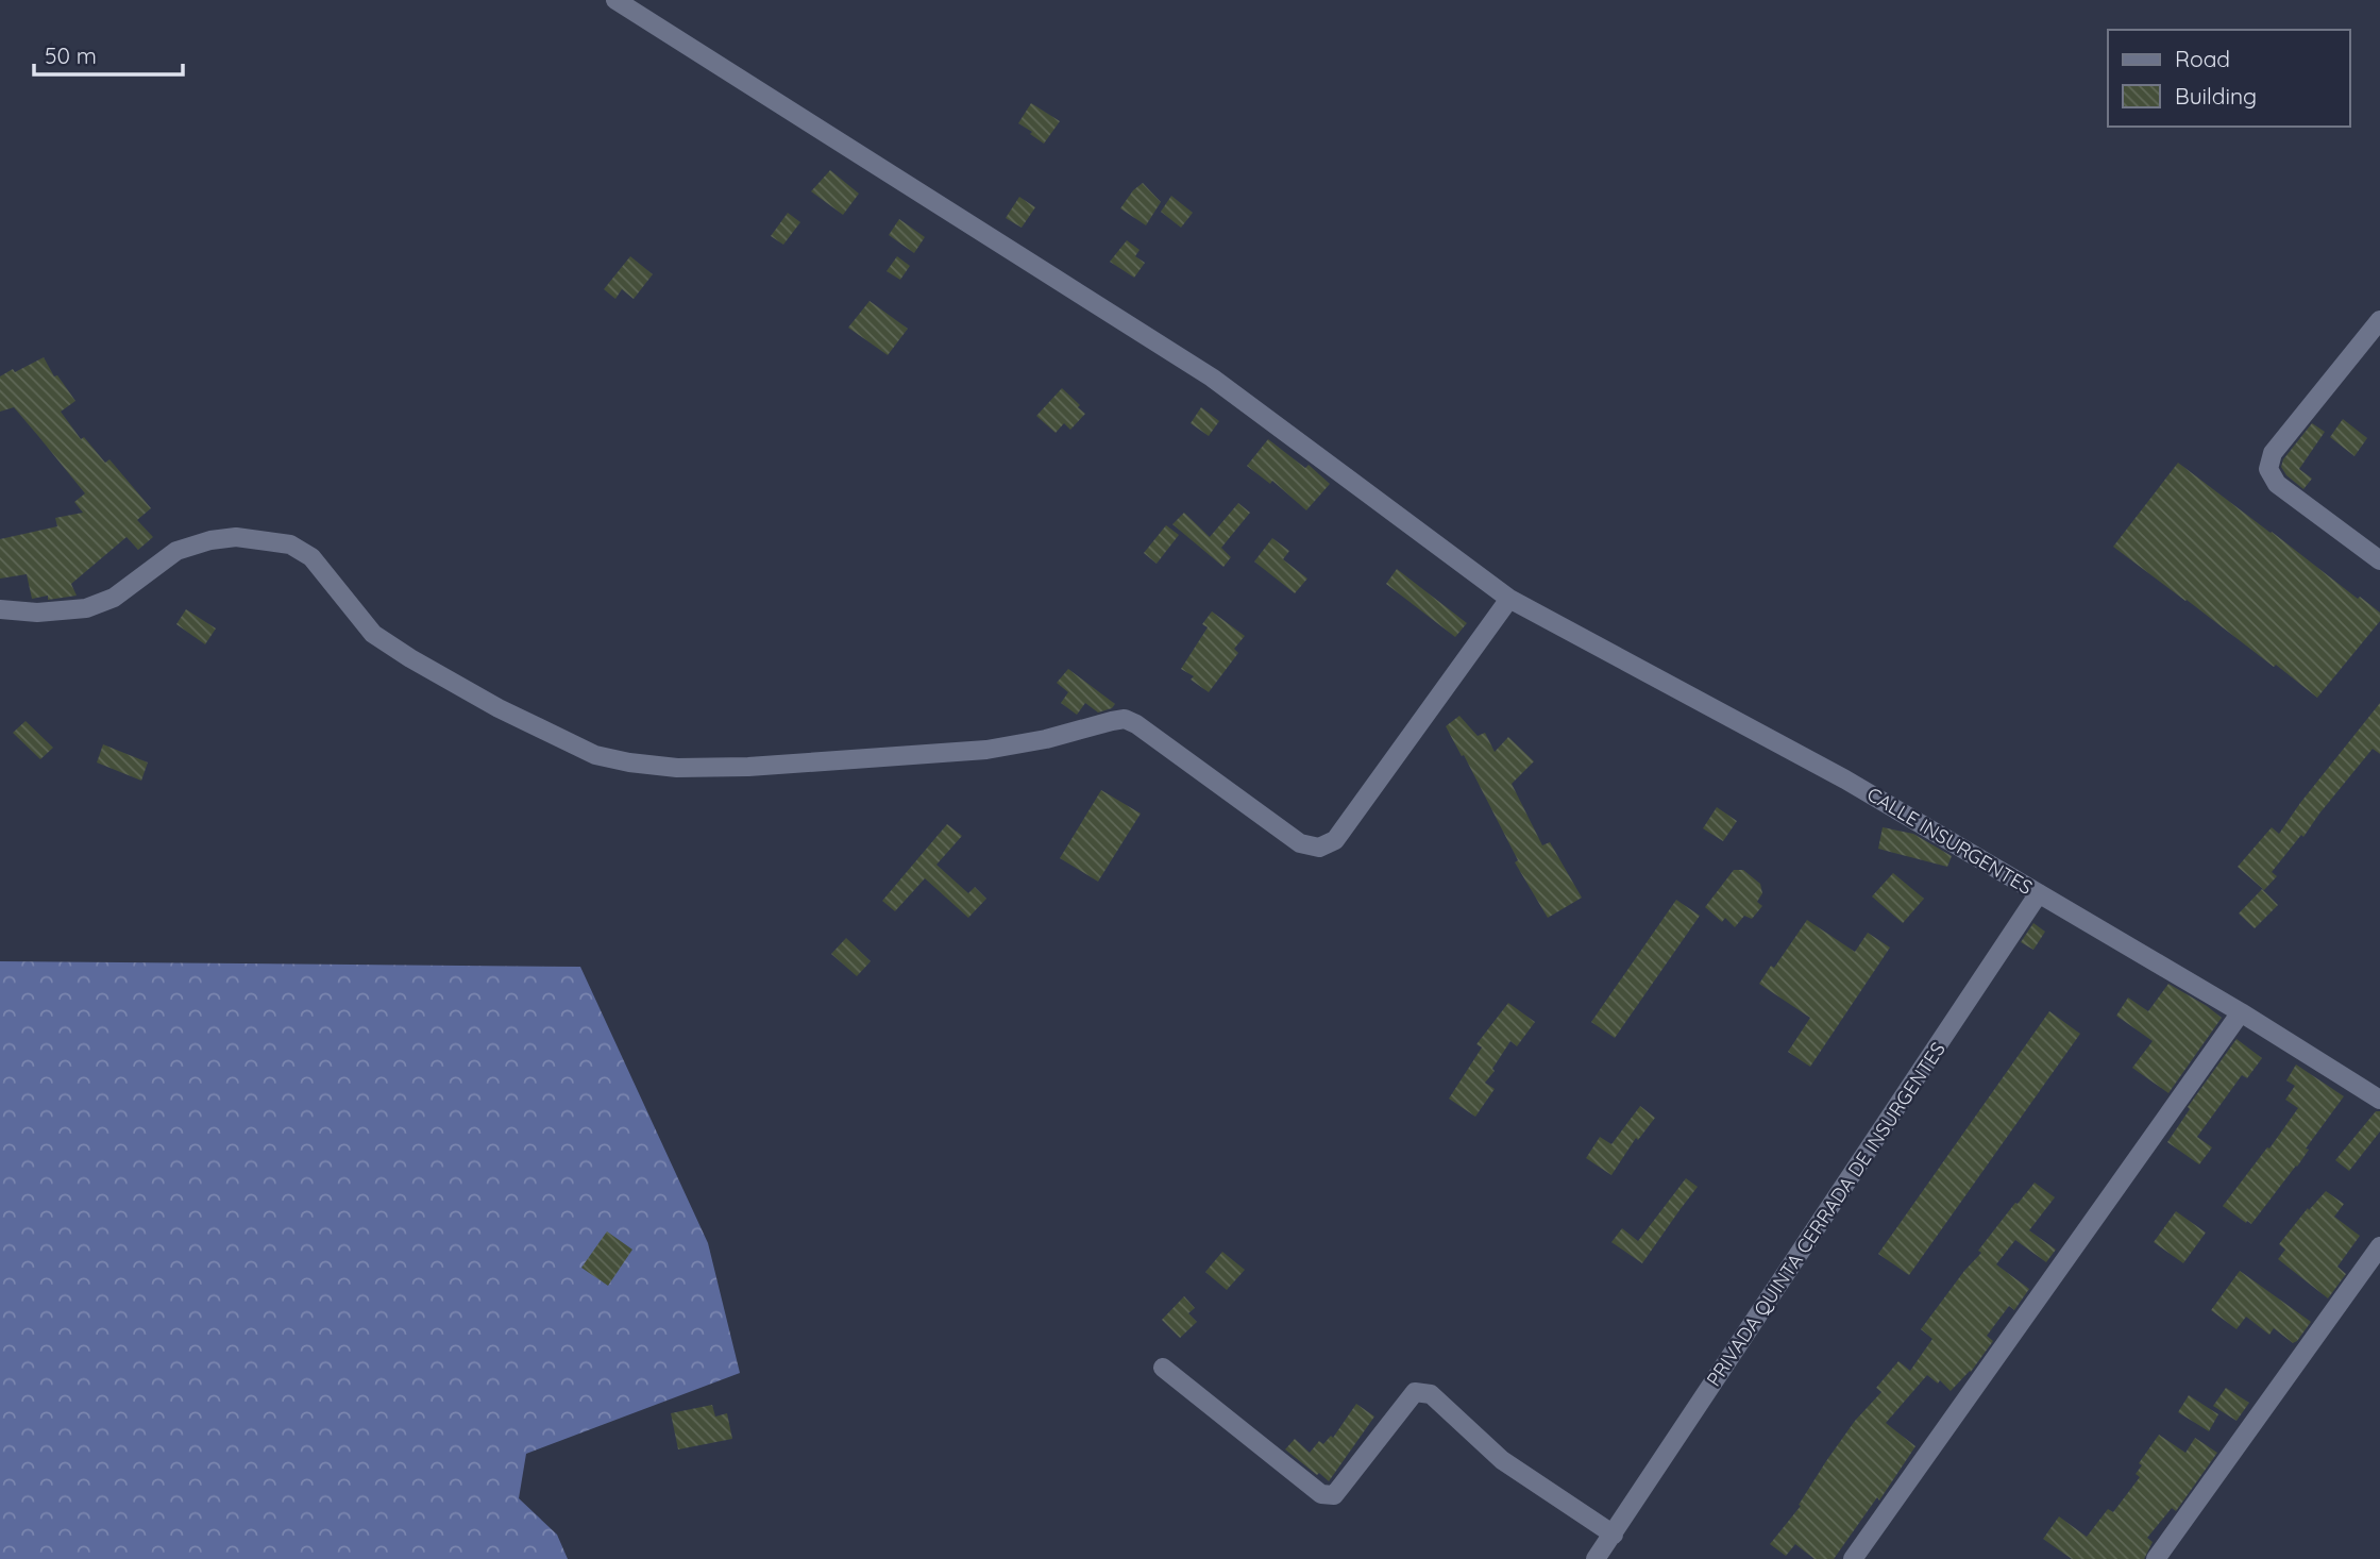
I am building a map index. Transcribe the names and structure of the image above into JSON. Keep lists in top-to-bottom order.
{
  "streets": {
    "street": ["CALLE INSURGENTES", "PRIVADA QUINTA CERRADA DE INSURGENTES"]
  },
  "crossings": [
    ["CALLE INSURGENTES", "PRIVADA QUINTA CERRADA DE INSURGENTES"]
  ],
  "legend": ["Road", "Building"],
  "scale_bar": "50 m"
}
